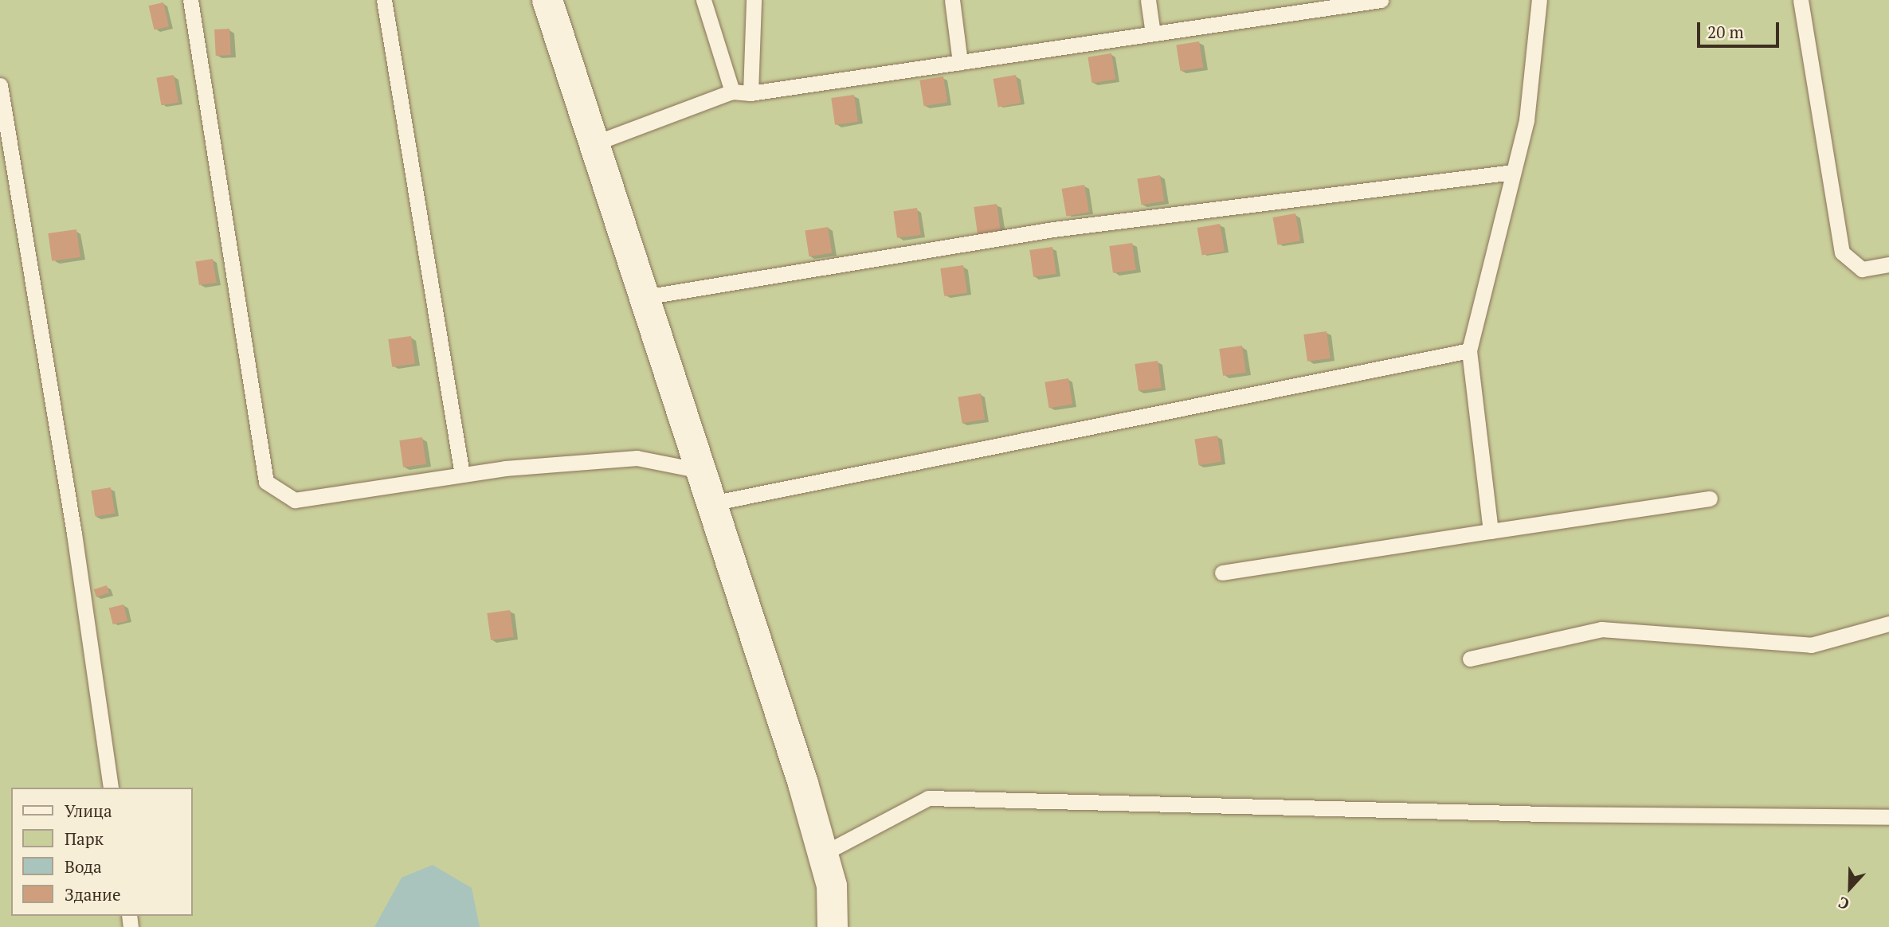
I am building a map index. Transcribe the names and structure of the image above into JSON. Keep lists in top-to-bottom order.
{
  "legend": [
    "Улица",
    "Парк",
    "Вода",
    "Здание"
  ],
  "scale_bar": "20 m",
  "north": "bottom"
}
